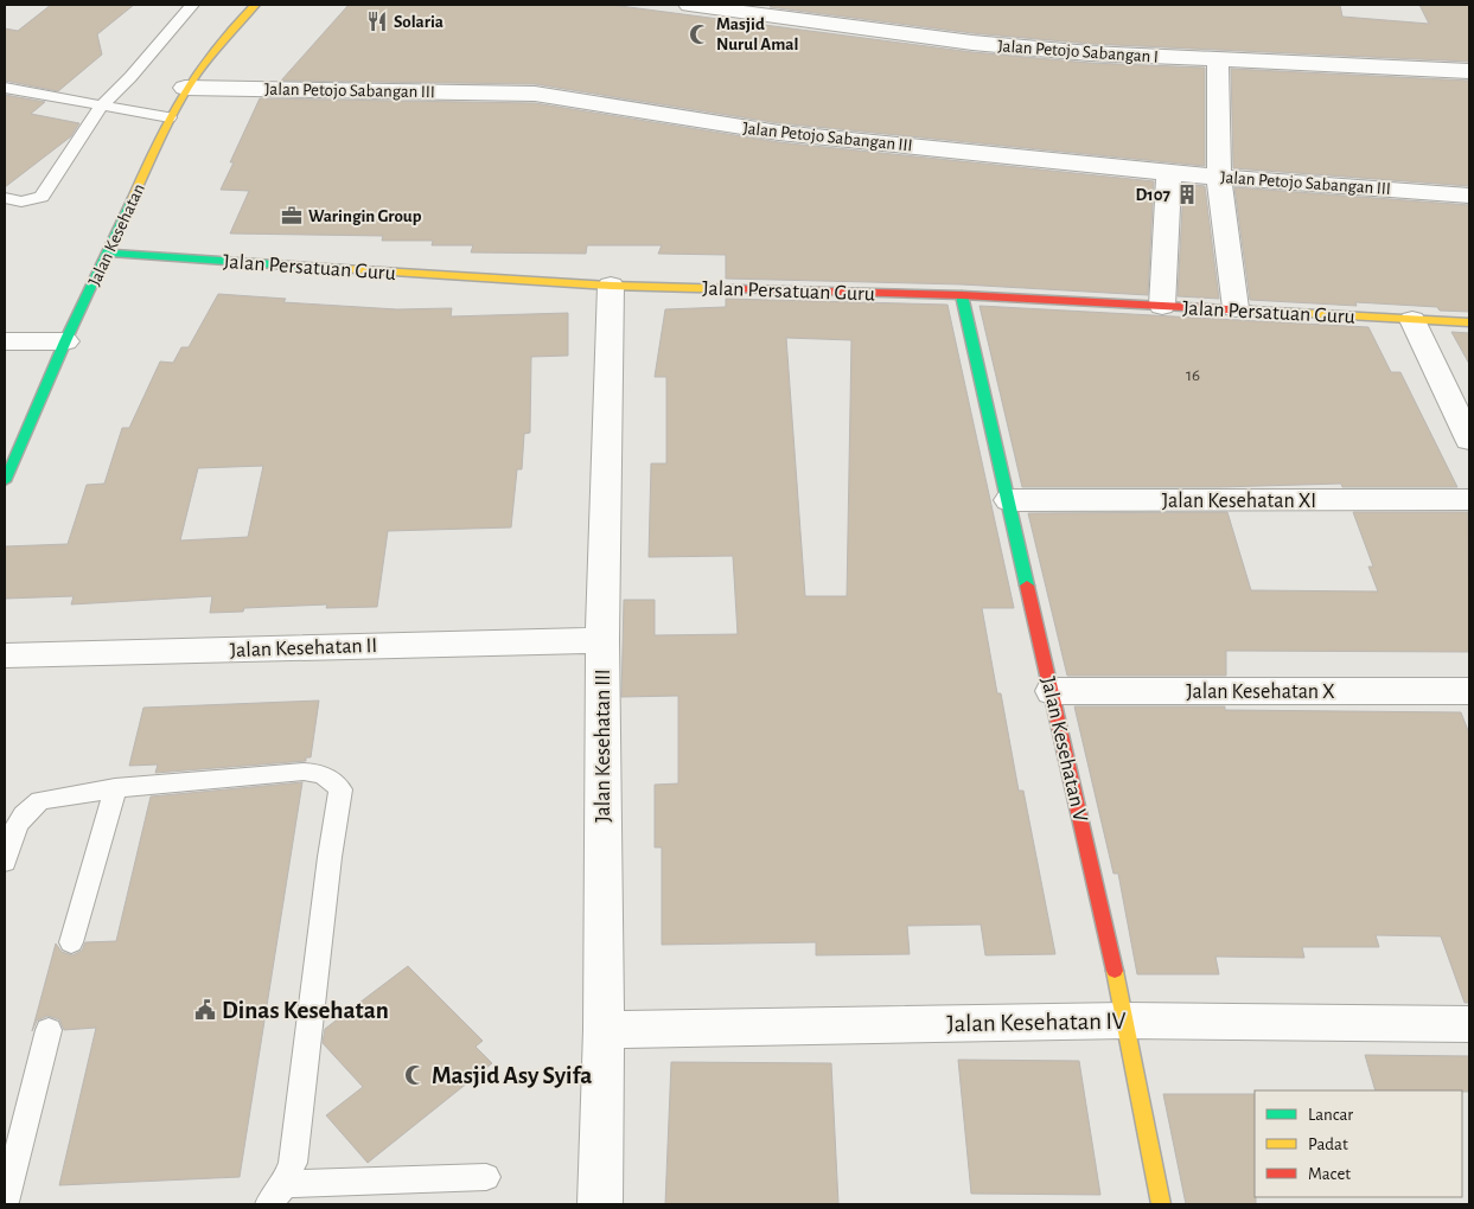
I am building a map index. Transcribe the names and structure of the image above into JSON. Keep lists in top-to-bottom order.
{
  "streets": {
    "street": [
      "Jalan Petojo Sabangan I",
      "Jalan Petojo Sabangan III",
      "Jalan Kesehatan",
      "Jalan Persatuan Guru",
      "Jalan Kesehatan XI",
      "Jalan Kesehatan II",
      "Jalan Kesehatan X",
      "Jalan Kesehatan III",
      "Jalan Kesehatan V",
      "Jalan Kesehatan IV"
    ]
  },
  "crossings": [
    ["Jalan Petojo Sabangan III", "Jalan Kesehatan"],
    ["Jalan Kesehatan", "Jalan Persatuan Guru"],
    ["Jalan Persatuan Guru", "Jalan Kesehatan III"],
    ["Jalan Persatuan Guru", "Jalan Kesehatan V"],
    ["Jalan Kesehatan XI", "Jalan Kesehatan V"],
    ["Jalan Kesehatan II", "Jalan Kesehatan III"],
    ["Jalan Kesehatan X", "Jalan Kesehatan V"],
    ["Jalan Kesehatan III", "Jalan Kesehatan IV"],
    ["Jalan Kesehatan V", "Jalan Kesehatan IV"]
  ],
  "places": {
    "restaurant": ["Solaria"],
    "mosque": ["Masjid Nurul Amal", "Masjid Asy Syifa"],
    "building": ["D107"],
    "office": ["Waringin Group"],
    "public building": ["Dinas Kesehatan"]
  },
  "house_numbers": ["16"],
  "legend": ["Lancar", "Padat", "Macet"]
}
